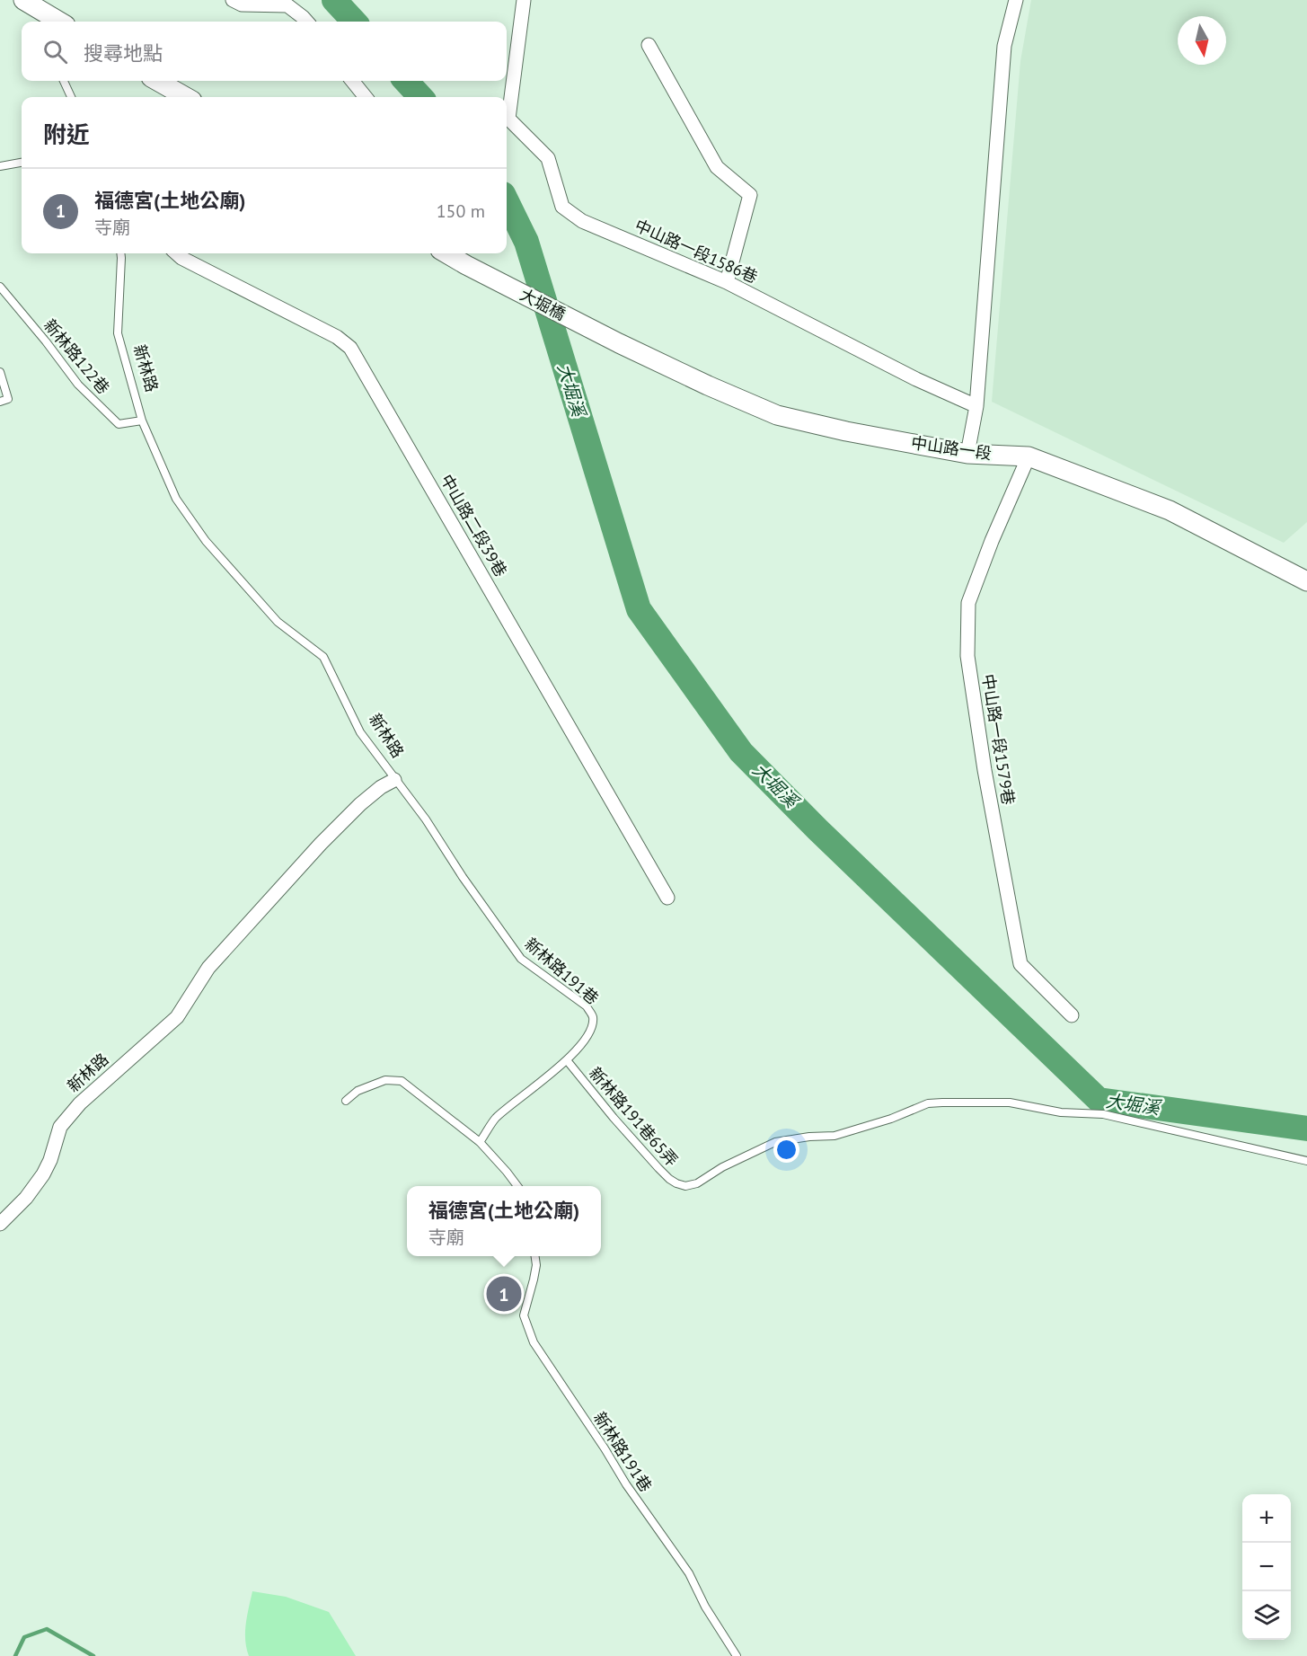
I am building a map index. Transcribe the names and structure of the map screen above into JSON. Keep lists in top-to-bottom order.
{
  "streets": {
    "main road": ["大堀橋", "中山路一段"],
    "street": [
      "中山路一段1586巷",
      "新林路",
      "中山路二段39巷",
      "中山路一段1579巷"
    ],
    "lane": ["新林路122巷", "新林路191巷", "新林路191巷65弄"]
  },
  "crossings": [
    ["大堀橋", "中山路一段"],
    ["新林路122巷", "新林路"],
    ["新林路", "新林路191巷"],
    ["中山路一段", "中山路一段1579巷"],
    ["新林路191巷", "新林路191巷65弄"]
  ],
  "water": ["大堀溪"],
  "north": "bottom",
  "page": {
    "search": "搜尋地點",
    "heading": "附近",
    "list": [
      {
        "mark": "1",
        "name": "福德宮(土地公廟)",
        "note": "寺廟",
        "value": "150 m"
      }
    ],
    "popup": ["福德宮(土地公廟)", "寺廟"],
    "pins": "1",
    "map_buttons": ["+", "−"]
  }
}
